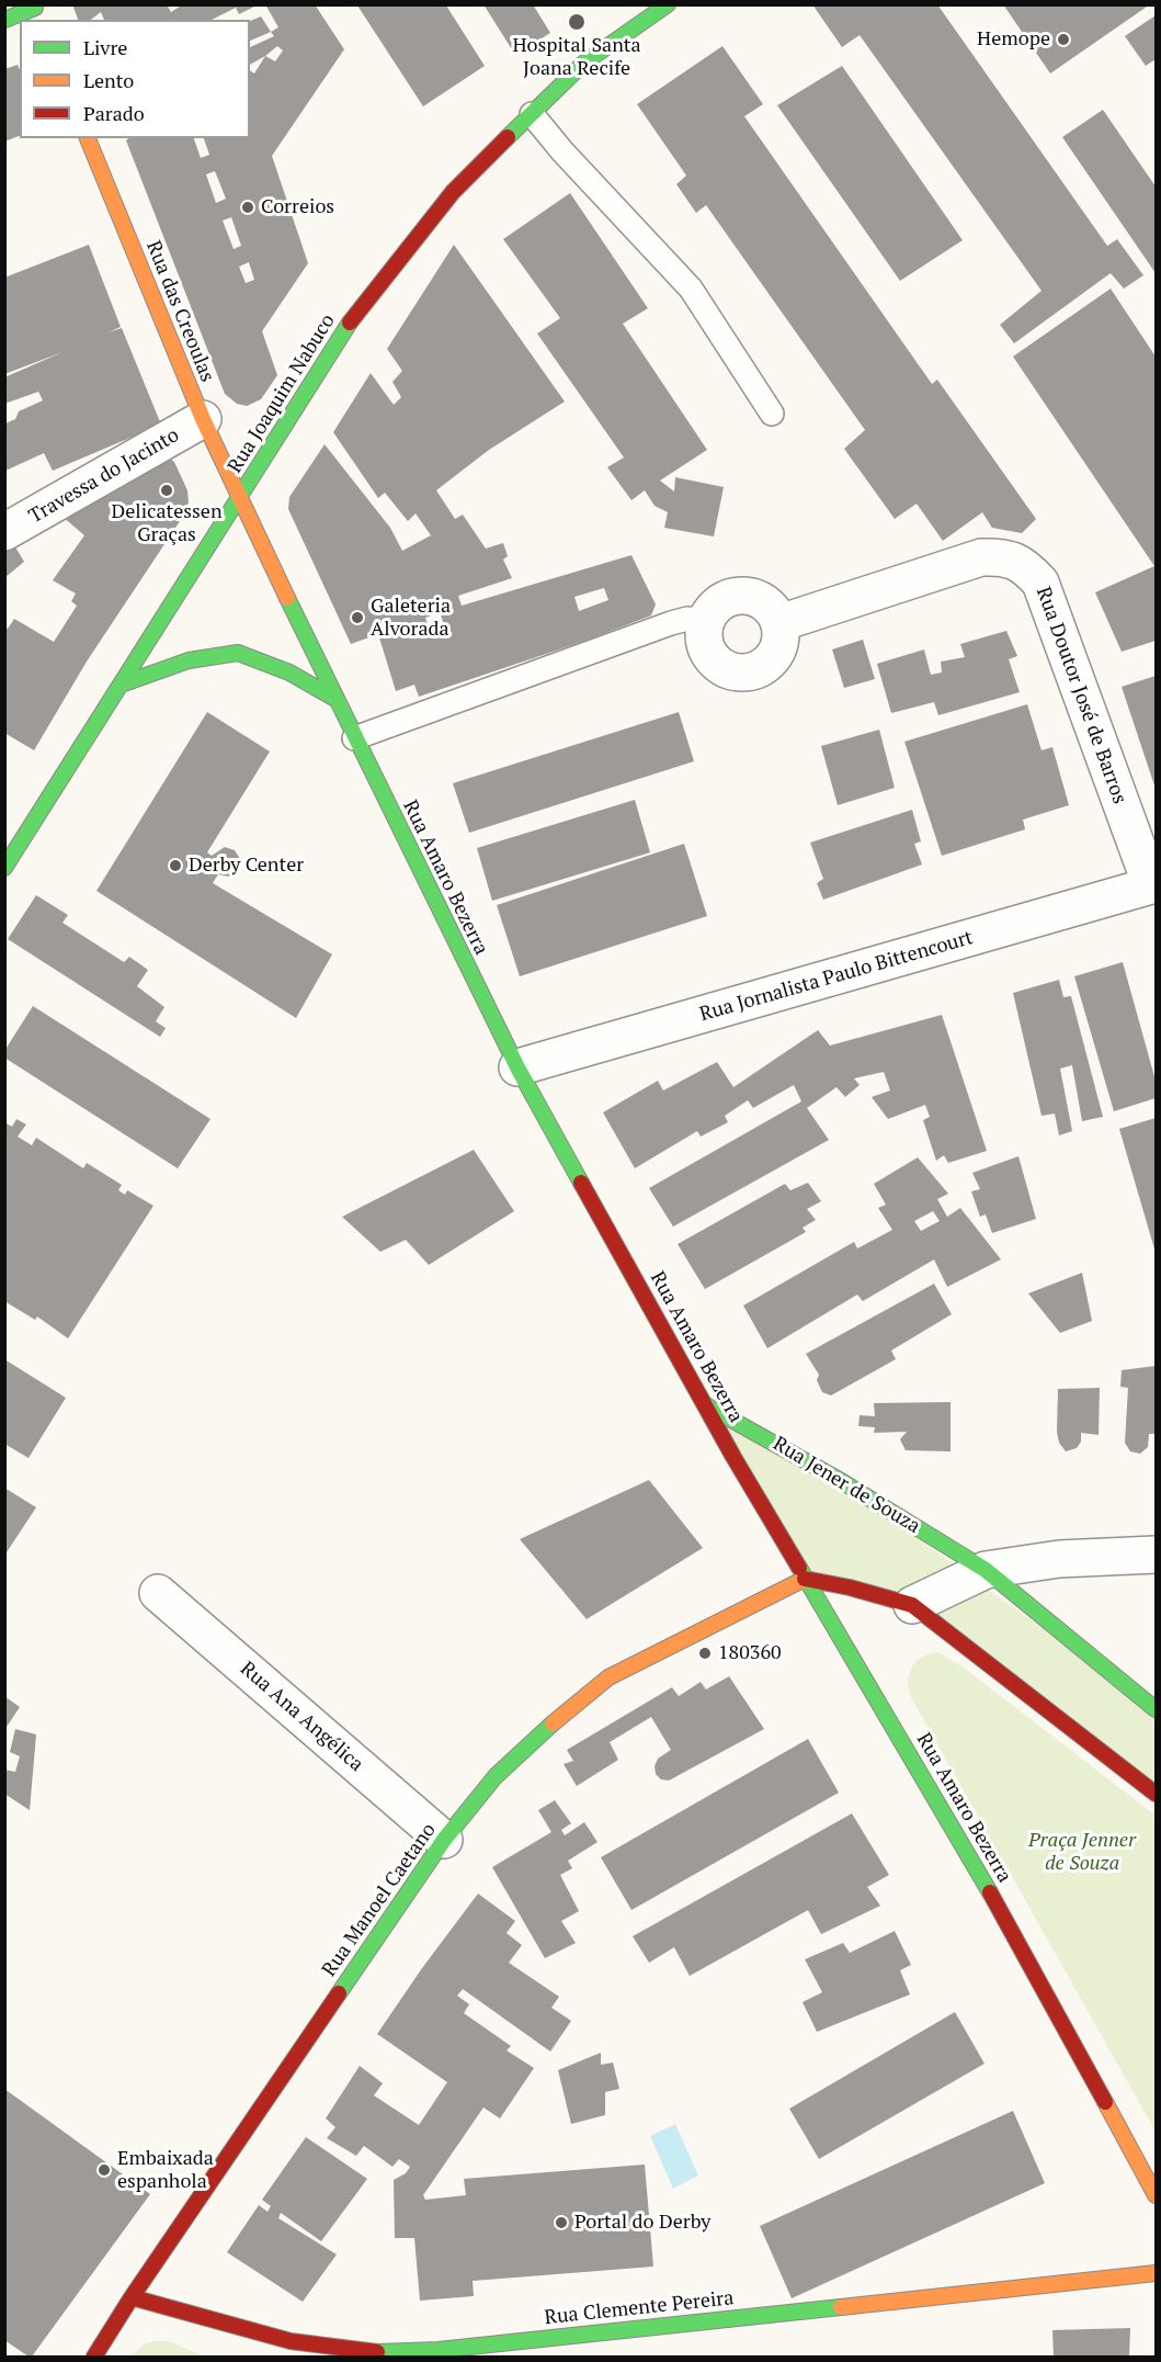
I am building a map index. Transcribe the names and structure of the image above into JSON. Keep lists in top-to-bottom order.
{
  "streets": {
    "street": [
      "Rua das Creoulas",
      "Rua Joaquim Nabuco",
      "Travessa do Jacinto",
      "Rua Doutor José de Barros",
      "Rua Amaro Bezerra",
      "Rua Jornalista Paulo Bittencourt",
      "Rua Jener de Souza",
      "Rua Ana Angélica",
      "Rua Manoel Caetano",
      "Rua Clemente Pereira"
    ]
  },
  "crossings": [
    ["Rua das Creoulas", "Rua Joaquim Nabuco"],
    ["Rua das Creoulas", "Travessa do Jacinto"],
    ["Rua das Creoulas", "Rua Amaro Bezerra"],
    ["Rua Joaquim Nabuco", "Rua Amaro Bezerra"],
    ["Rua Doutor José de Barros", "Rua Jornalista Paulo Bittencourt"],
    ["Rua Amaro Bezerra", "Rua Jornalista Paulo Bittencourt"],
    ["Rua Amaro Bezerra", "Rua Jener de Souza"],
    ["Rua Amaro Bezerra", "Rua Manoel Caetano"],
    ["Rua Ana Angélica", "Rua Manoel Caetano"],
    ["Rua Manoel Caetano", "Rua Clemente Pereira"]
  ],
  "parks": ["Praça Jenner de Souza"],
  "places": [
    "Hospital Santa Joana Recife",
    "Hemope",
    "Correios",
    "Delicatessen Graças",
    "Galeteria Alvorada",
    "Derby Center",
    "180360",
    "Embaixada espanhola",
    "Portal do Derby"
  ],
  "legend": ["Livre", "Lento", "Parado"]
}
